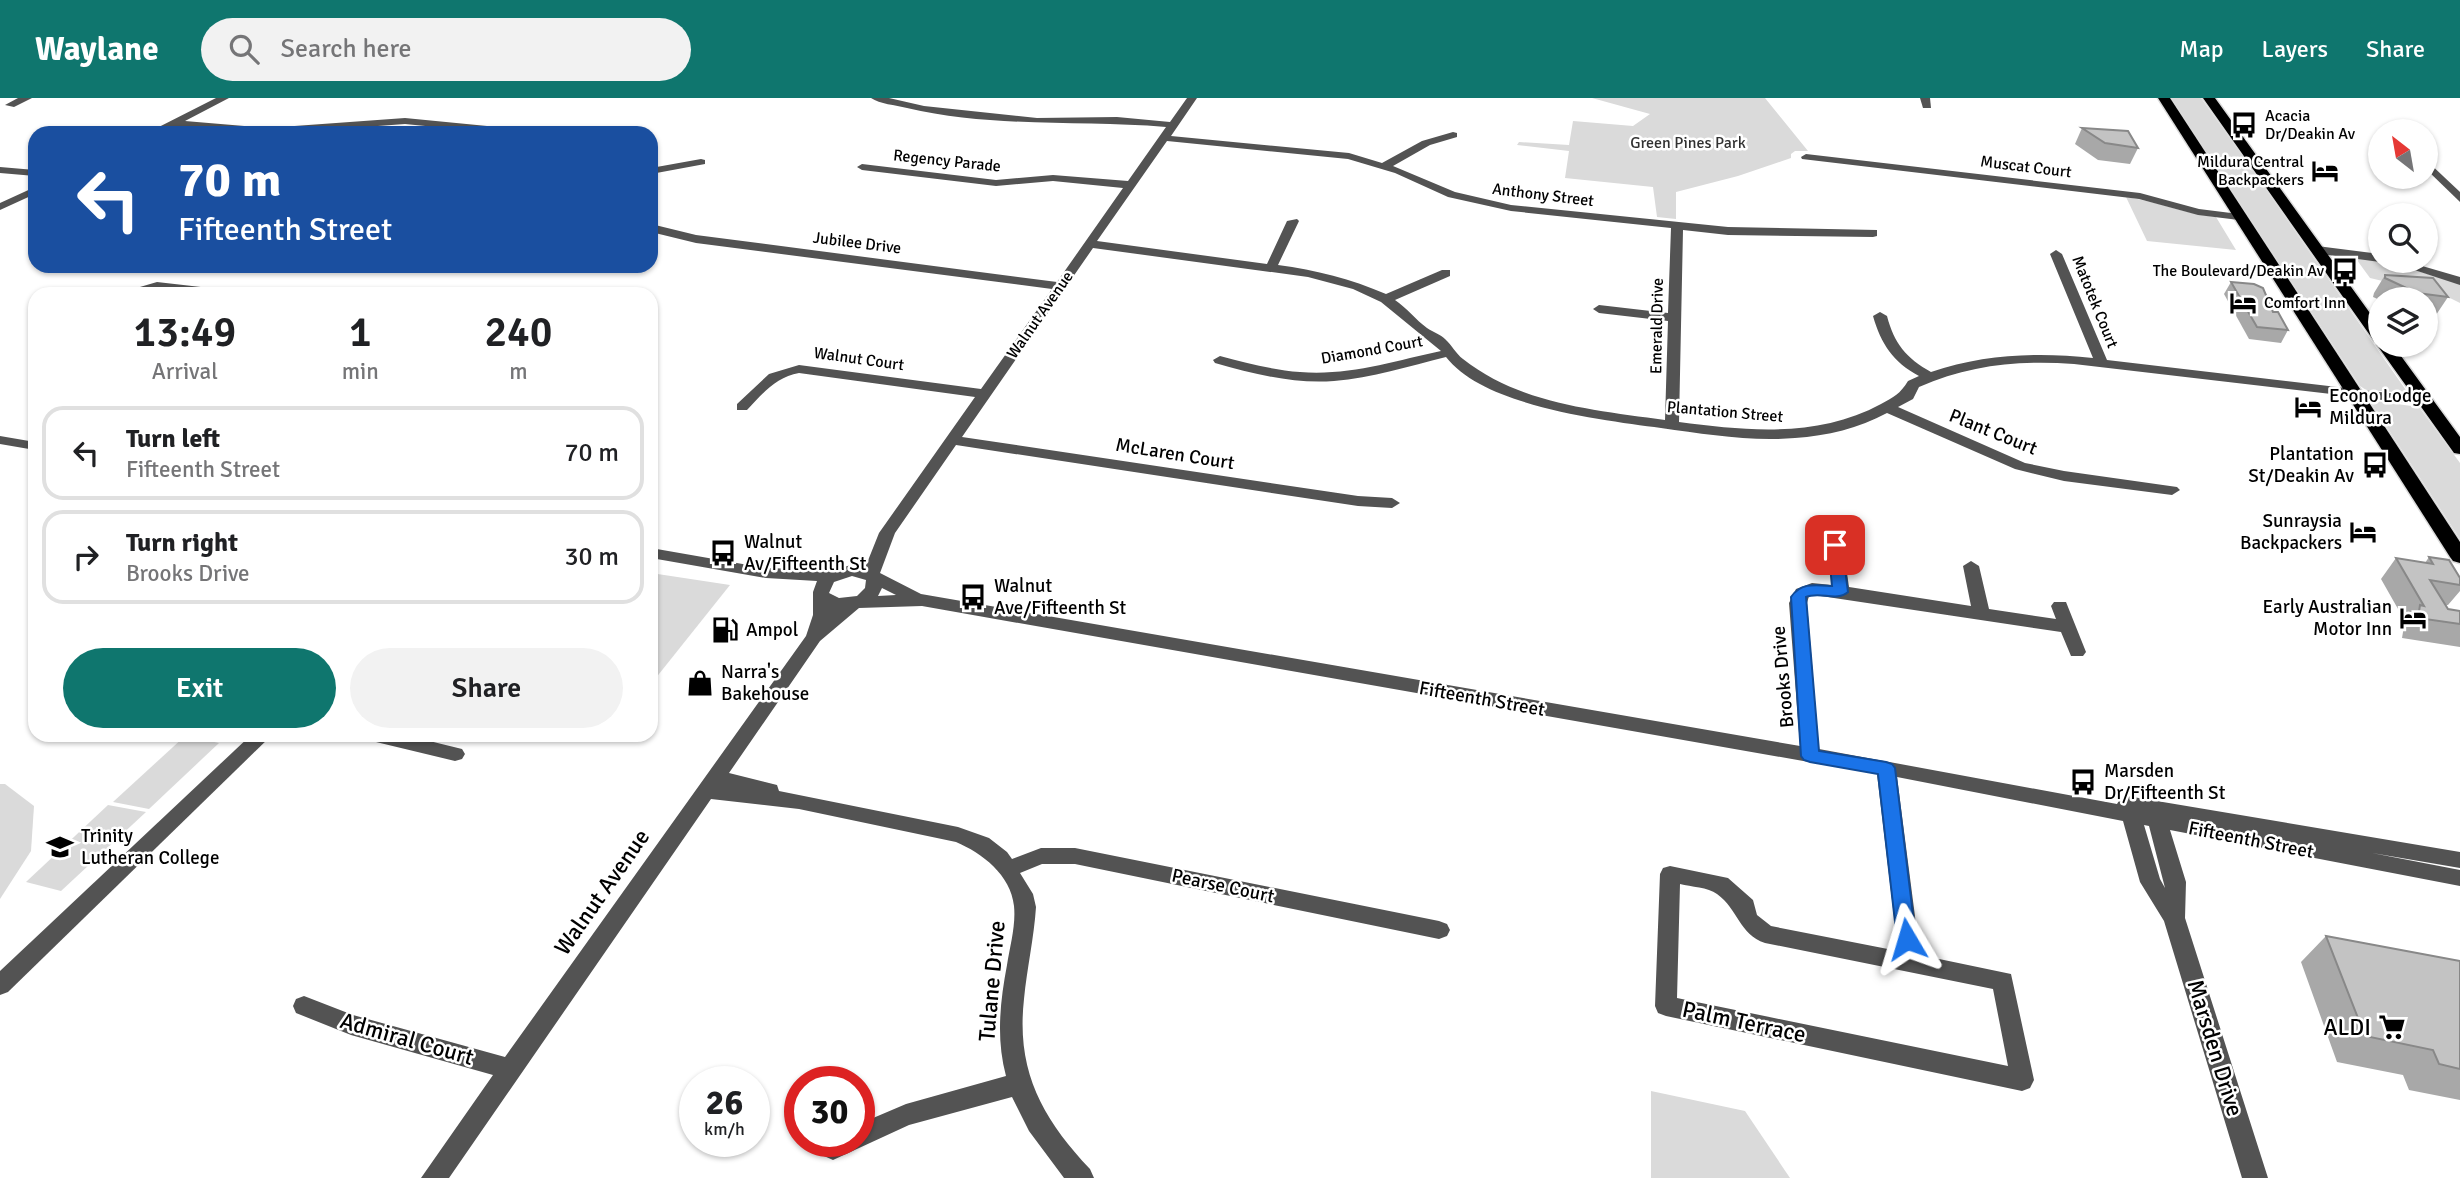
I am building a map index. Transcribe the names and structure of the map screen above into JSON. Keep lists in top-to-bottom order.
{
  "streets": {
    "street": [
      "Regency Parade",
      "Muscat Court",
      "Anthony Street",
      "Jubilee Drive",
      "Matotek Court",
      "Walnut Avenue",
      "Emerald Drive",
      "Diamond Court",
      "Walnut Court",
      "Plantation Street",
      "Plant Court",
      "McLaren Court",
      "Brooks Drive",
      "Fifteenth Street",
      "Pearse Court",
      "Tulane Drive",
      "Palm Terrace",
      "Admiral Court",
      "Marsden Drive"
    ]
  },
  "crossings": [
    ["Regency Parade", "Walnut Avenue"],
    ["Anthony Street", "Walnut Avenue"],
    ["Anthony Street", "Emerald Drive"],
    ["Jubilee Drive", "Walnut Avenue"],
    ["Matotek Court", "Plantation Street"],
    ["Walnut Avenue", "Walnut Court"],
    ["Walnut Avenue", "Plantation Street"],
    ["Walnut Avenue", "McLaren Court"],
    ["Walnut Avenue", "Fifteenth Street"],
    ["Walnut Avenue", "Tulane Drive"],
    ["Walnut Avenue", "Admiral Court"],
    ["Emerald Drive", "Plantation Street"],
    ["Diamond Court", "Plantation Street"],
    ["Plantation Street", "Plant Court"],
    ["Brooks Drive", "Fifteenth Street"],
    ["Fifteenth Street", "Marsden Drive"],
    ["Pearse Court", "Tulane Drive"]
  ],
  "parks": ["Green Pines Park"],
  "places": {
    "bus stop": [
      "Acacia Dr/Deakin Av",
      "The Boulevard/Deakin Av",
      "Plantation St/Deakin Av",
      "Walnut Av/Fifteenth St",
      "Walnut Ave/Fifteenth St",
      "Marsden Dr/Fifteenth St"
    ],
    "hotel": [
      "Mildura Central Backpackers",
      "Comfort Inn",
      "Econo Lodge Mildura",
      "Sunraysia Backpackers",
      "Early Australian Motor Inn"
    ],
    "fuel station": ["Ampol"],
    "shop": ["Narra's Bakehouse"],
    "school or university": ["Trinity Lutheran College"],
    "supermarket": ["ALDI"]
  },
  "north": "top left",
  "page": {
    "header": "Waylane",
    "search": "Search here",
    "nav": ["Map", "Layers", "Share"],
    "turn": ["70 m", "Fifteenth Street"],
    "eta": [
      "13:49",
      "Arrival",
      "1",
      "min",
      "240",
      "m"
    ],
    "list": [
      {
        "name": "Turn left",
        "note": "Fifteenth Street",
        "value": "70 m"
      },
      {
        "name": "Turn right",
        "note": "Brooks Drive",
        "value": "30 m"
      }
    ],
    "buttons": ["Exit", "Share"],
    "speed": "26 km/h",
    "limit": "30"
  }
}
